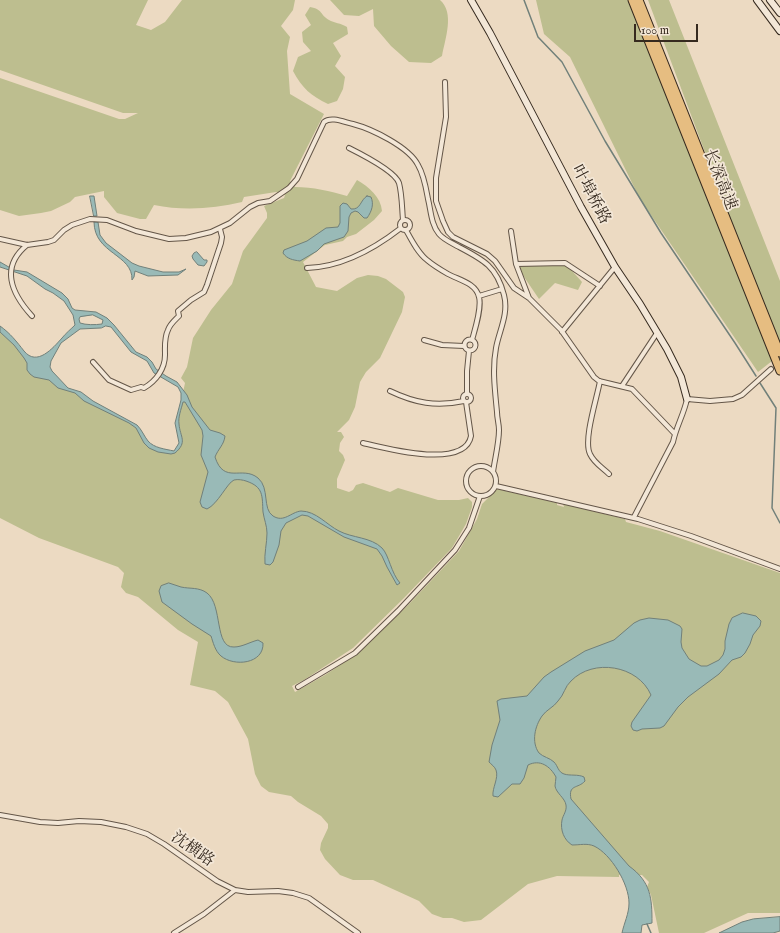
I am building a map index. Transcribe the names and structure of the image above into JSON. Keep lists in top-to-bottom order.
{
  "streets": {
    "highway": ["长深高速"],
    "street": ["叶埠桥路", "沈横路"]
  },
  "scale_bar": "100 m"
}
